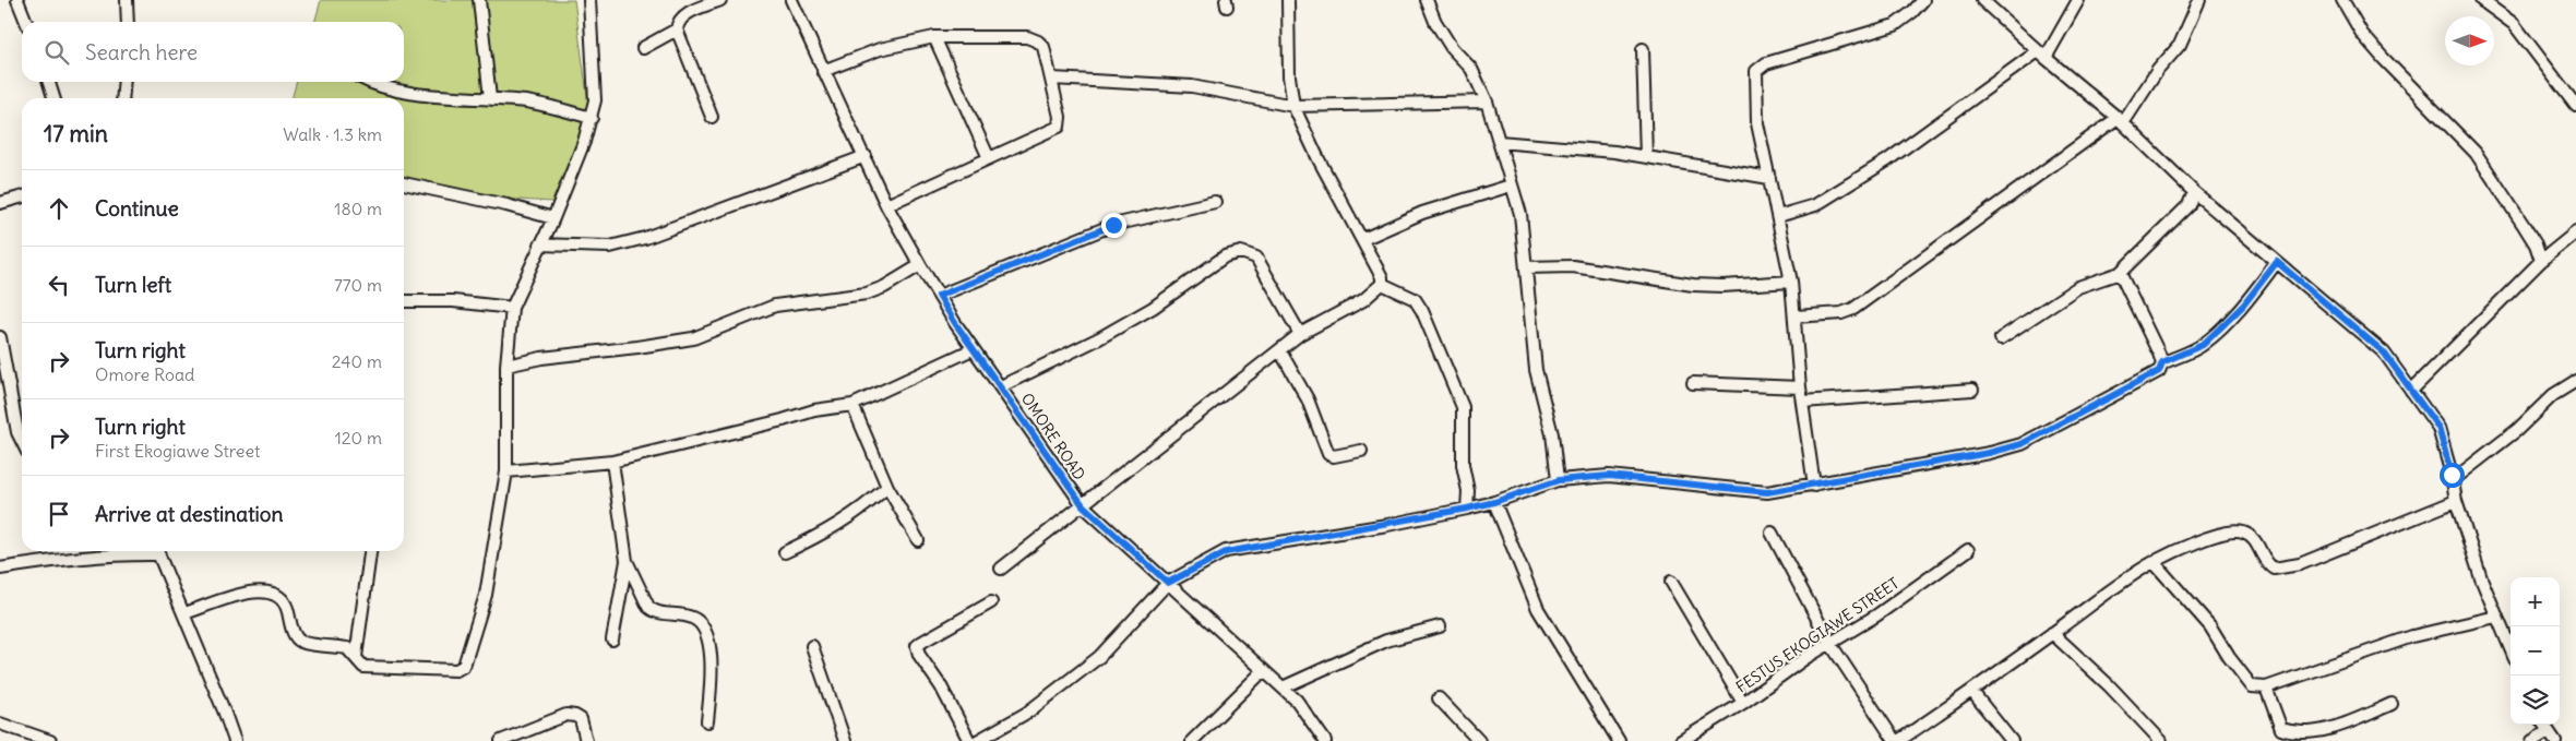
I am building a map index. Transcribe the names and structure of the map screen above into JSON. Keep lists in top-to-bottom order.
{
  "streets": {
    "street": ["OMORE ROAD", "FESTUS EKOGIAWE STREET"]
  },
  "north": "right",
  "page": {
    "search": "Search here",
    "heading": ["17 min", "Walk · 1.3 km"],
    "list": [
      ["Continue", "180 m"],
      ["Turn left", "770 m"],
      ["Turn right", "Omore Road", "240 m"],
      ["Turn right", "First Ekogiawe Street", "120 m"],
      "Arrive at destination"
    ],
    "map_buttons": ["+", "−"]
  }
}
